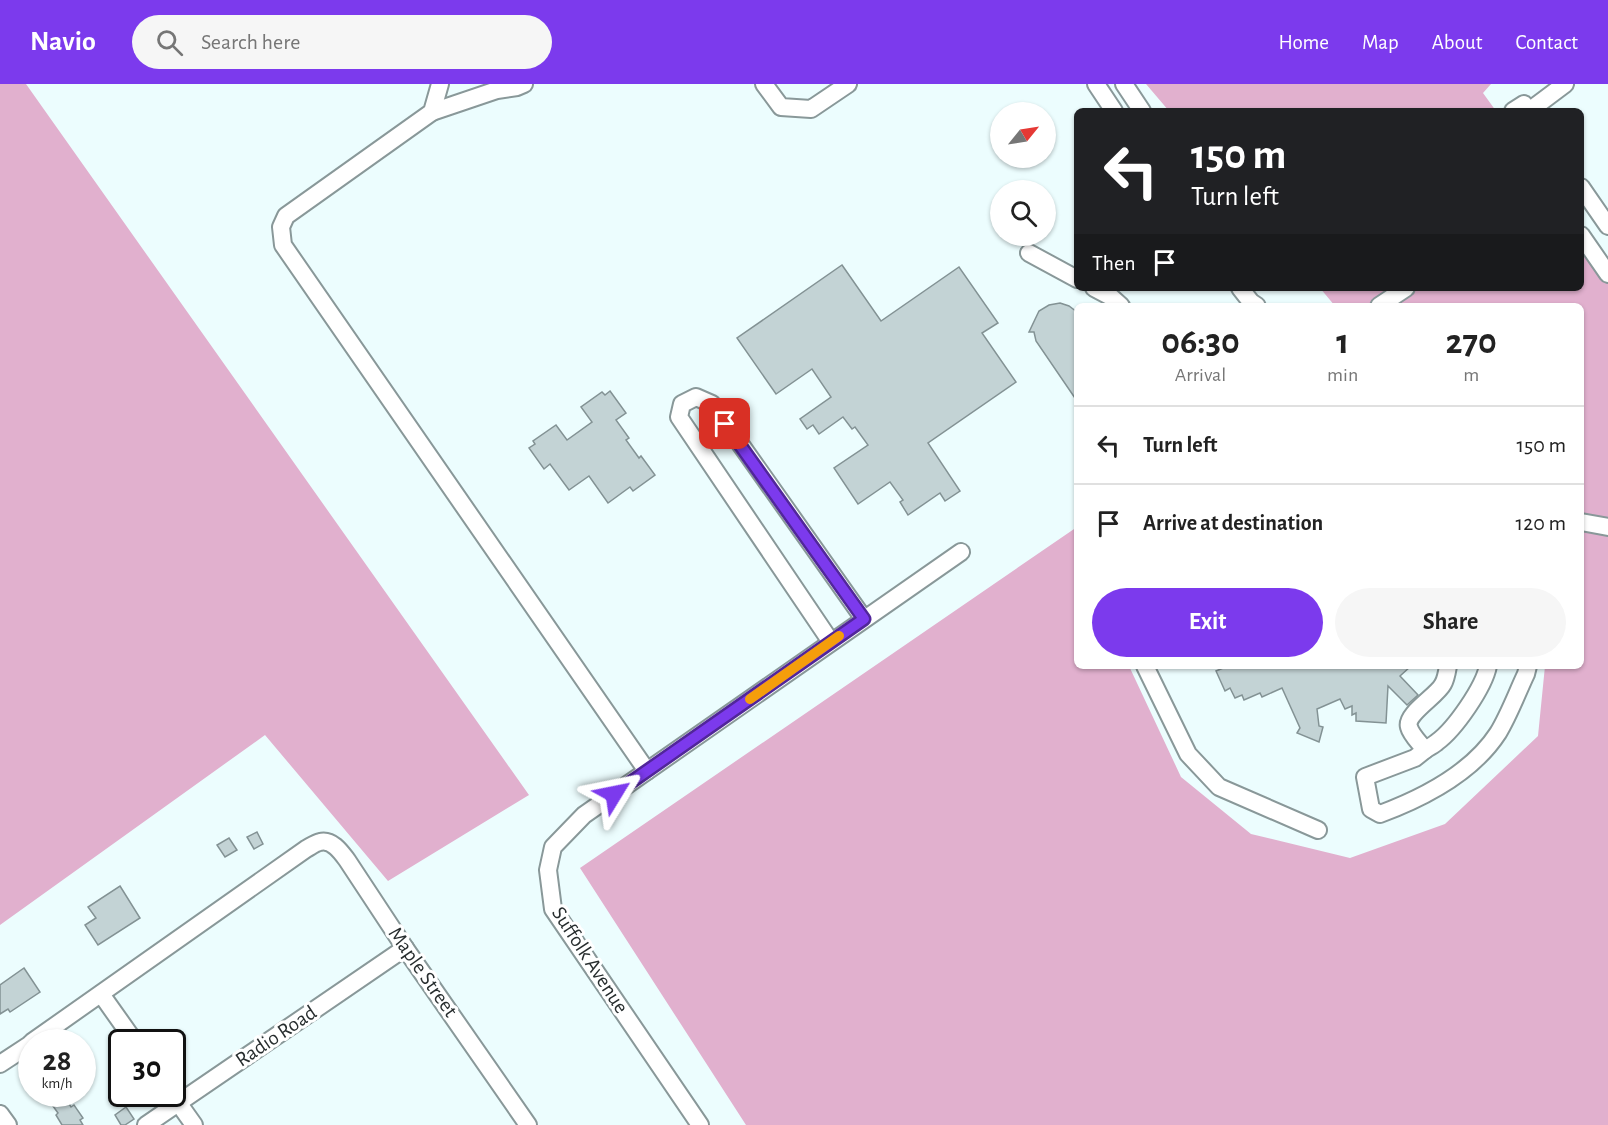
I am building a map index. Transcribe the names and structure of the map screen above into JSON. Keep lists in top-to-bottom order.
{
  "streets": {
    "street": ["Suffolk Avenue", "Maple Street", "Radio Road"]
  },
  "crossings": [
    ["Maple Street", "Radio Road"]
  ],
  "north": "top right",
  "page": {
    "header": "Navio",
    "search": "Search here",
    "nav": [
      "Home",
      "Map",
      "About",
      "Contact"
    ],
    "turn": ["150 m", "Turn left"],
    "then": "Then",
    "eta": [
      "06:30",
      "Arrival",
      "1",
      "min",
      "270",
      "m"
    ],
    "list": [
      {
        "name": "Turn left",
        "value": "150 m"
      },
      {
        "name": "Arrive at destination",
        "value": "120 m"
      }
    ],
    "buttons": ["Exit", "Share"],
    "speed": "28 km/h",
    "limit": "30"
  }
}
